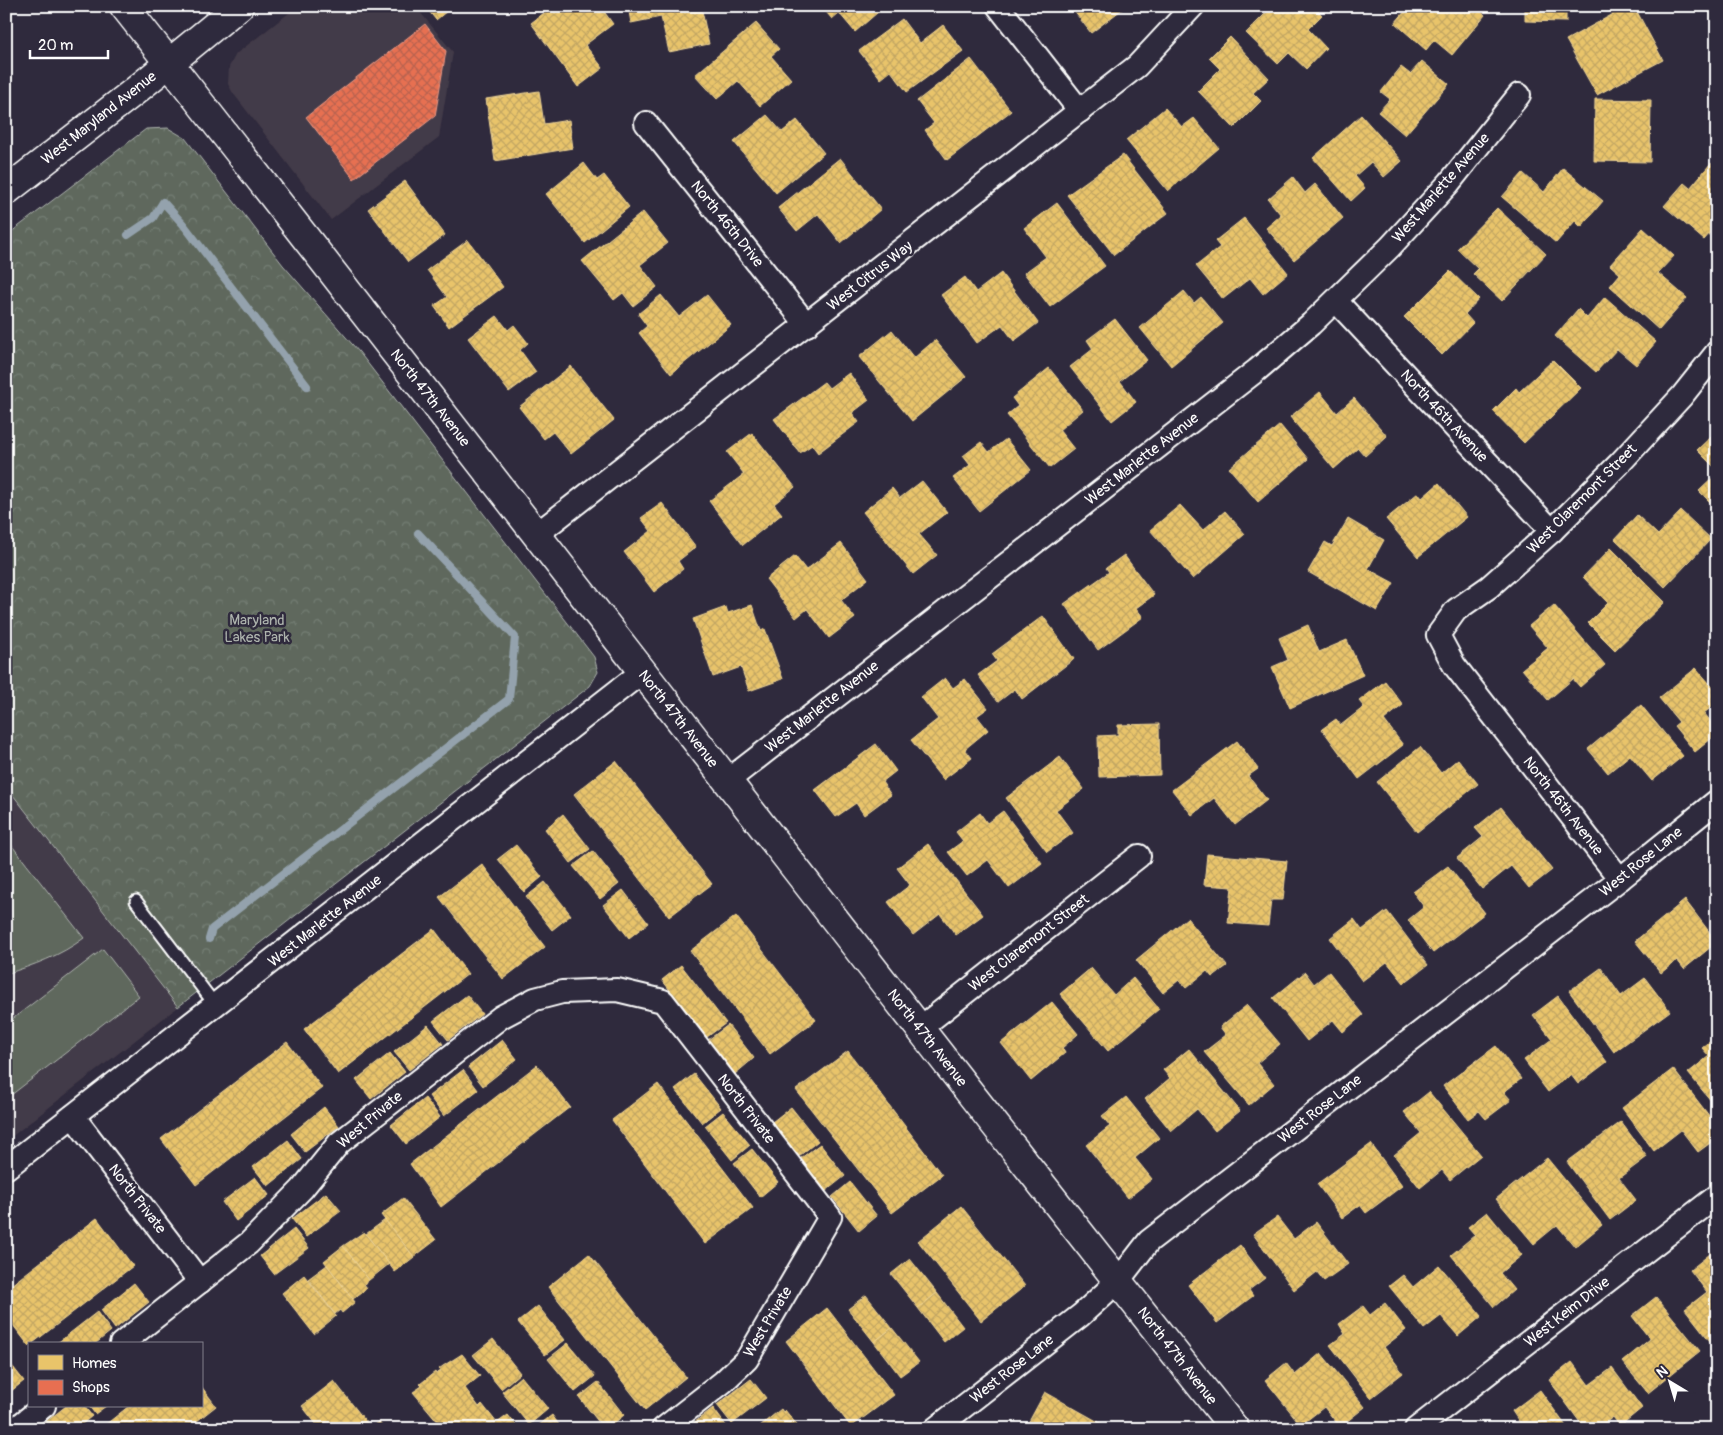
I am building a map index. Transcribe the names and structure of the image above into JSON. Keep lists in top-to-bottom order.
{
  "streets": {
    "street": [
      "West Maryland Avenue",
      "West Marlette Avenue",
      "North 46th Drive",
      "West Citrus Way",
      "North 47th Avenue",
      "North 46th Avenue",
      "West Claremont Street",
      "West Rose Lane",
      "North Private",
      "West Private",
      "West Keim Drive"
    ]
  },
  "crossings": [
    ["West Maryland Avenue", "North 47th Avenue"],
    ["West Marlette Avenue", "North 47th Avenue"],
    ["West Marlette Avenue", "North 46th Avenue"],
    ["West Marlette Avenue", "North Private"],
    ["North 46th Drive", "West Citrus Way"],
    ["West Citrus Way", "North 47th Avenue"],
    ["North 47th Avenue", "West Claremont Street"],
    ["North 47th Avenue", "West Rose Lane"],
    ["North 46th Avenue", "West Claremont Street"],
    ["North 46th Avenue", "West Rose Lane"],
    ["North Private", "West Private"]
  ],
  "parks": ["Maryland Lakes Park"],
  "legend": ["Homes", "Shops"],
  "scale_bar": "20 m",
  "north": "top left"
}
